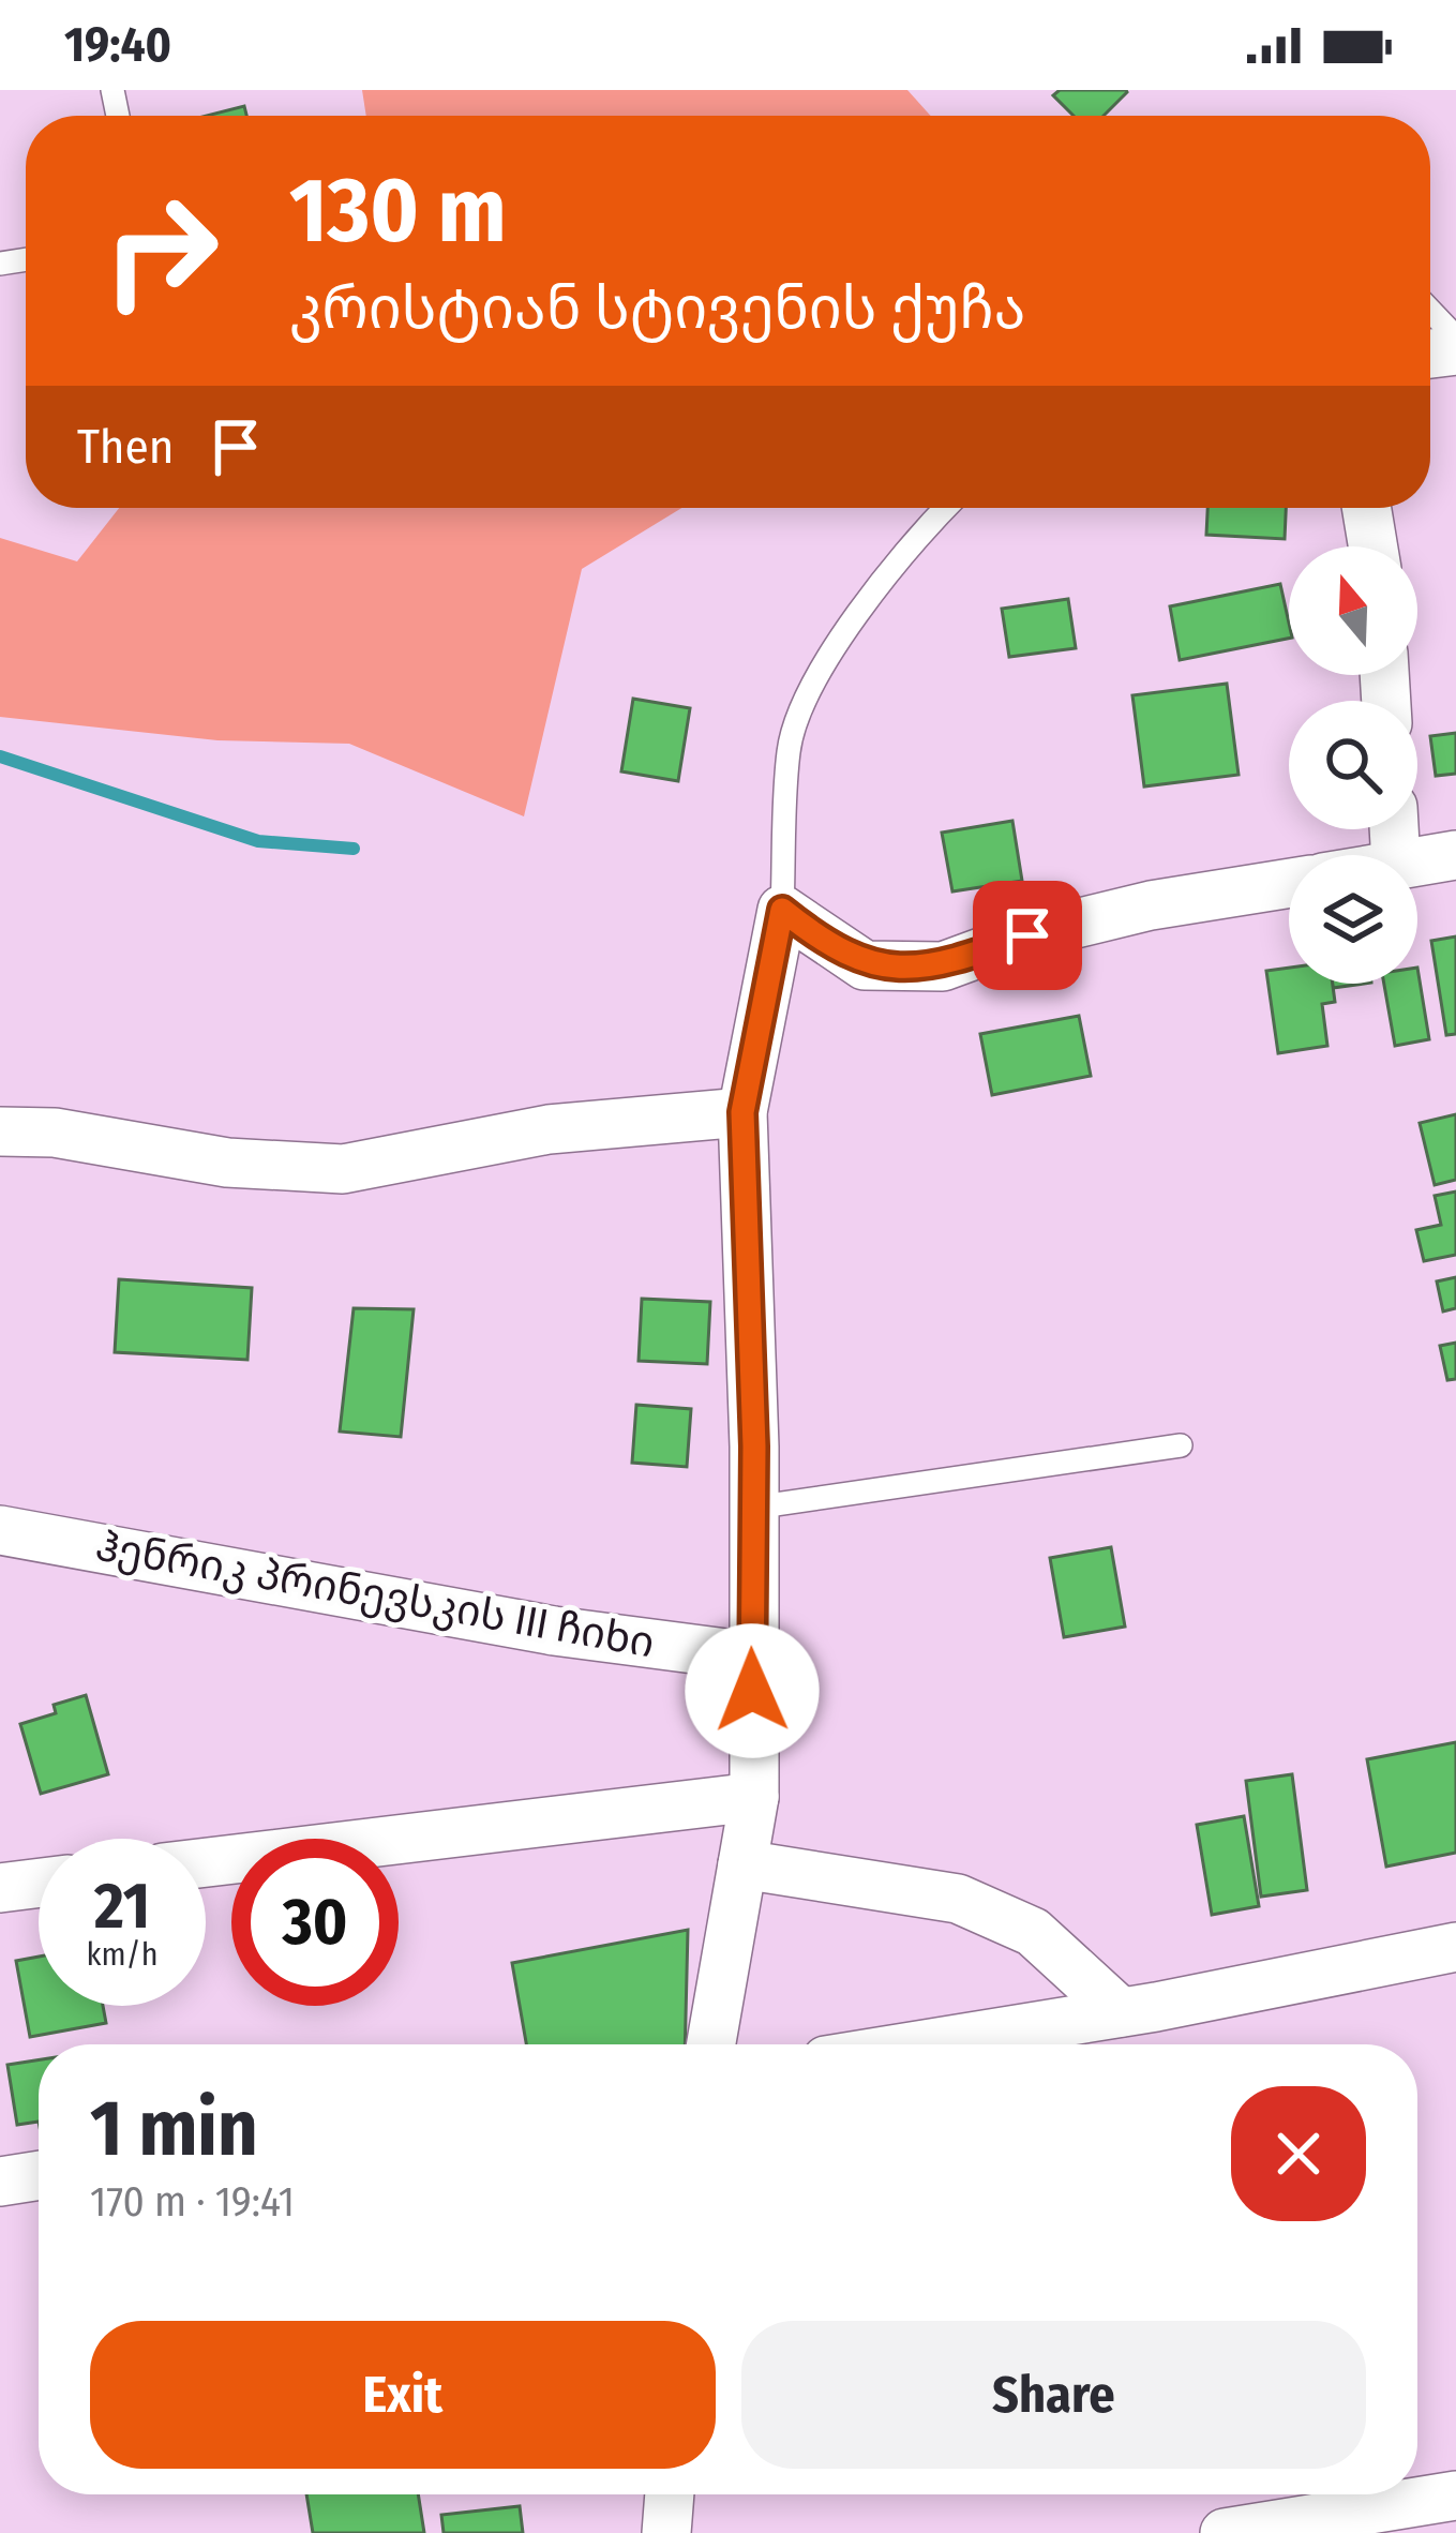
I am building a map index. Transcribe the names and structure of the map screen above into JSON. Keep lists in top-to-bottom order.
{
  "streets": {
    "street": ["ჰენრიკ პრინევსკის III ჩიხი"]
  },
  "north": "top",
  "page": {
    "status": "19:40",
    "turn": ["130 m", "კრისტიან სტივენის ქუჩა"],
    "then": "Then",
    "speed": "21 km/h",
    "limit": "30",
    "heading": ["1 min", "170 m · 19:41"],
    "buttons": ["Exit", "Share"]
  }
}
